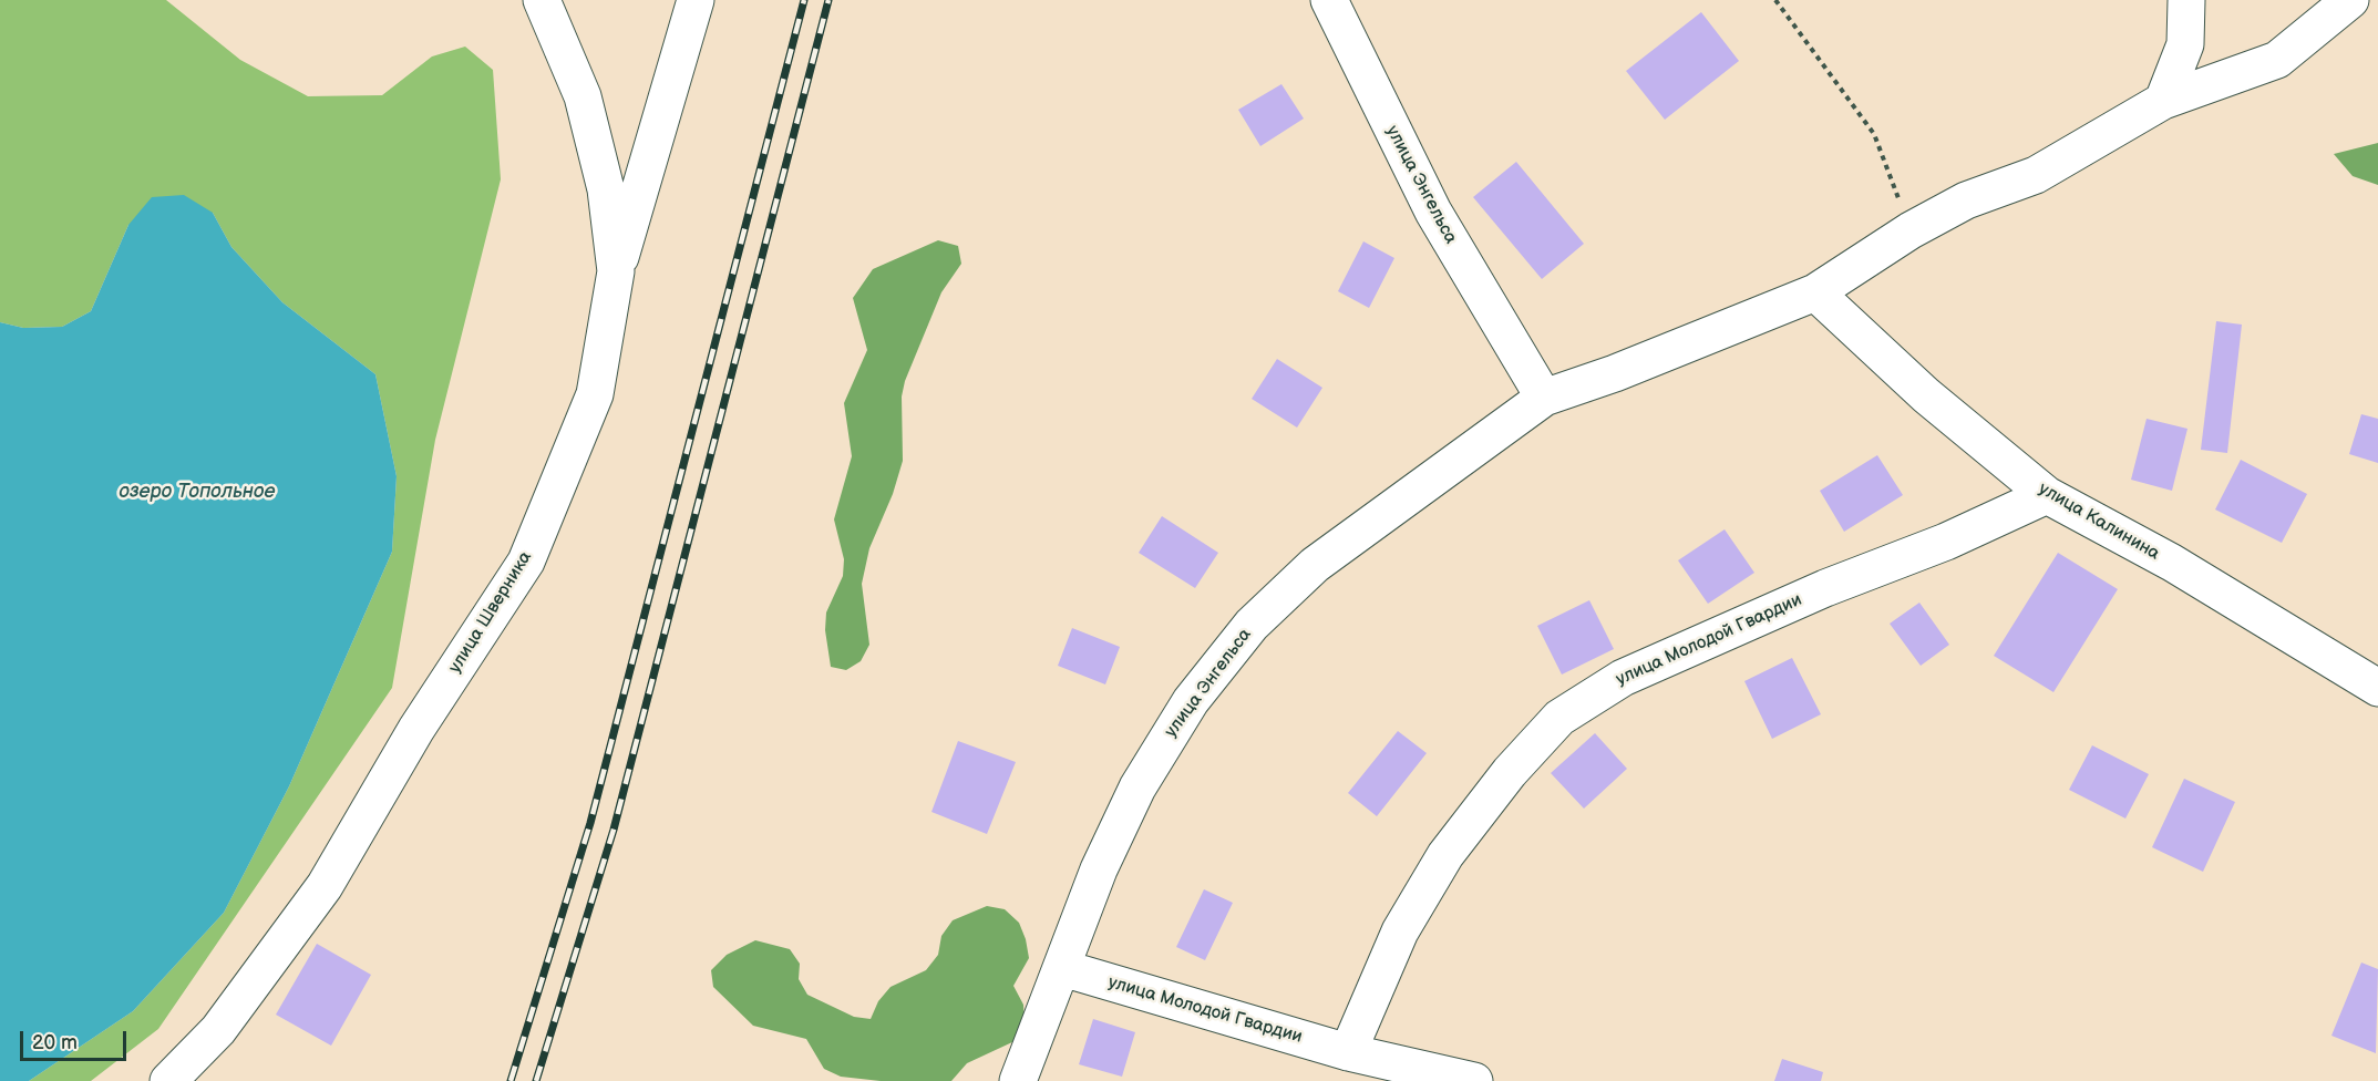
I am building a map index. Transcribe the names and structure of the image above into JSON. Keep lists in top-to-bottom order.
{
  "streets": {
    "street": [
      "улица Энгельса",
      "улица Калинина",
      "улица Шверника",
      "улица Молодой Гвардии"
    ]
  },
  "crossings": [
    ["улица Энгельса", "улица Калинина"],
    ["улица Энгельса", "улица Молодой Гвардии"],
    ["улица Калинина", "улица Молодой Гвардии"]
  ],
  "water": ["озеро Топольное"],
  "scale_bar": "20 m"
}
